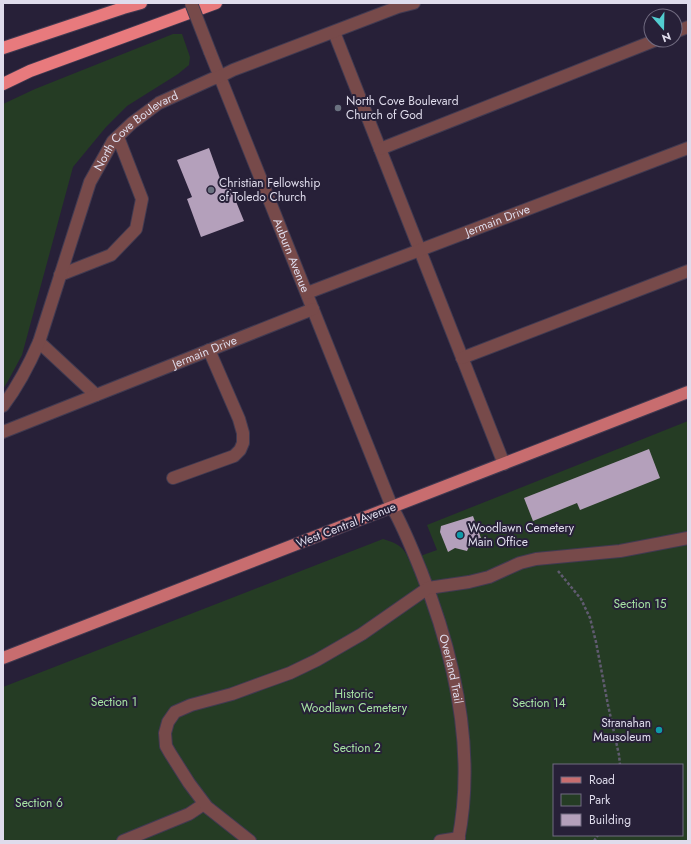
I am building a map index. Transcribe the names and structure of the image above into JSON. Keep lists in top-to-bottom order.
{
  "streets": {
    "main road": ["West Central Avenue"],
    "street": [
      "North Cove Boulevard",
      "Jermain Drive",
      "Auburn Avenue",
      "Overland Trail"
    ]
  },
  "crossings": [
    ["North Cove Boulevard", "Auburn Avenue"],
    ["Jermain Drive", "Auburn Avenue"],
    ["Auburn Avenue", "West Central Avenue"],
    ["Auburn Avenue", "Overland Trail"],
    ["West Central Avenue", "Overland Trail"]
  ],
  "parks": [
    "Section 15",
    "Historic Woodlawn Cemetery",
    "Section 1",
    "Section 14",
    "Section 2",
    "Section 6"
  ],
  "places": [
    "North Cove Boulevard Church of God",
    "Christian Fellowship of Toledo Church",
    "Woodlawn Cemetery Main Office",
    "Stranahan Mausoleum"
  ],
  "legend": ["Road", "Park", "Building"],
  "north": "bottom"
}
